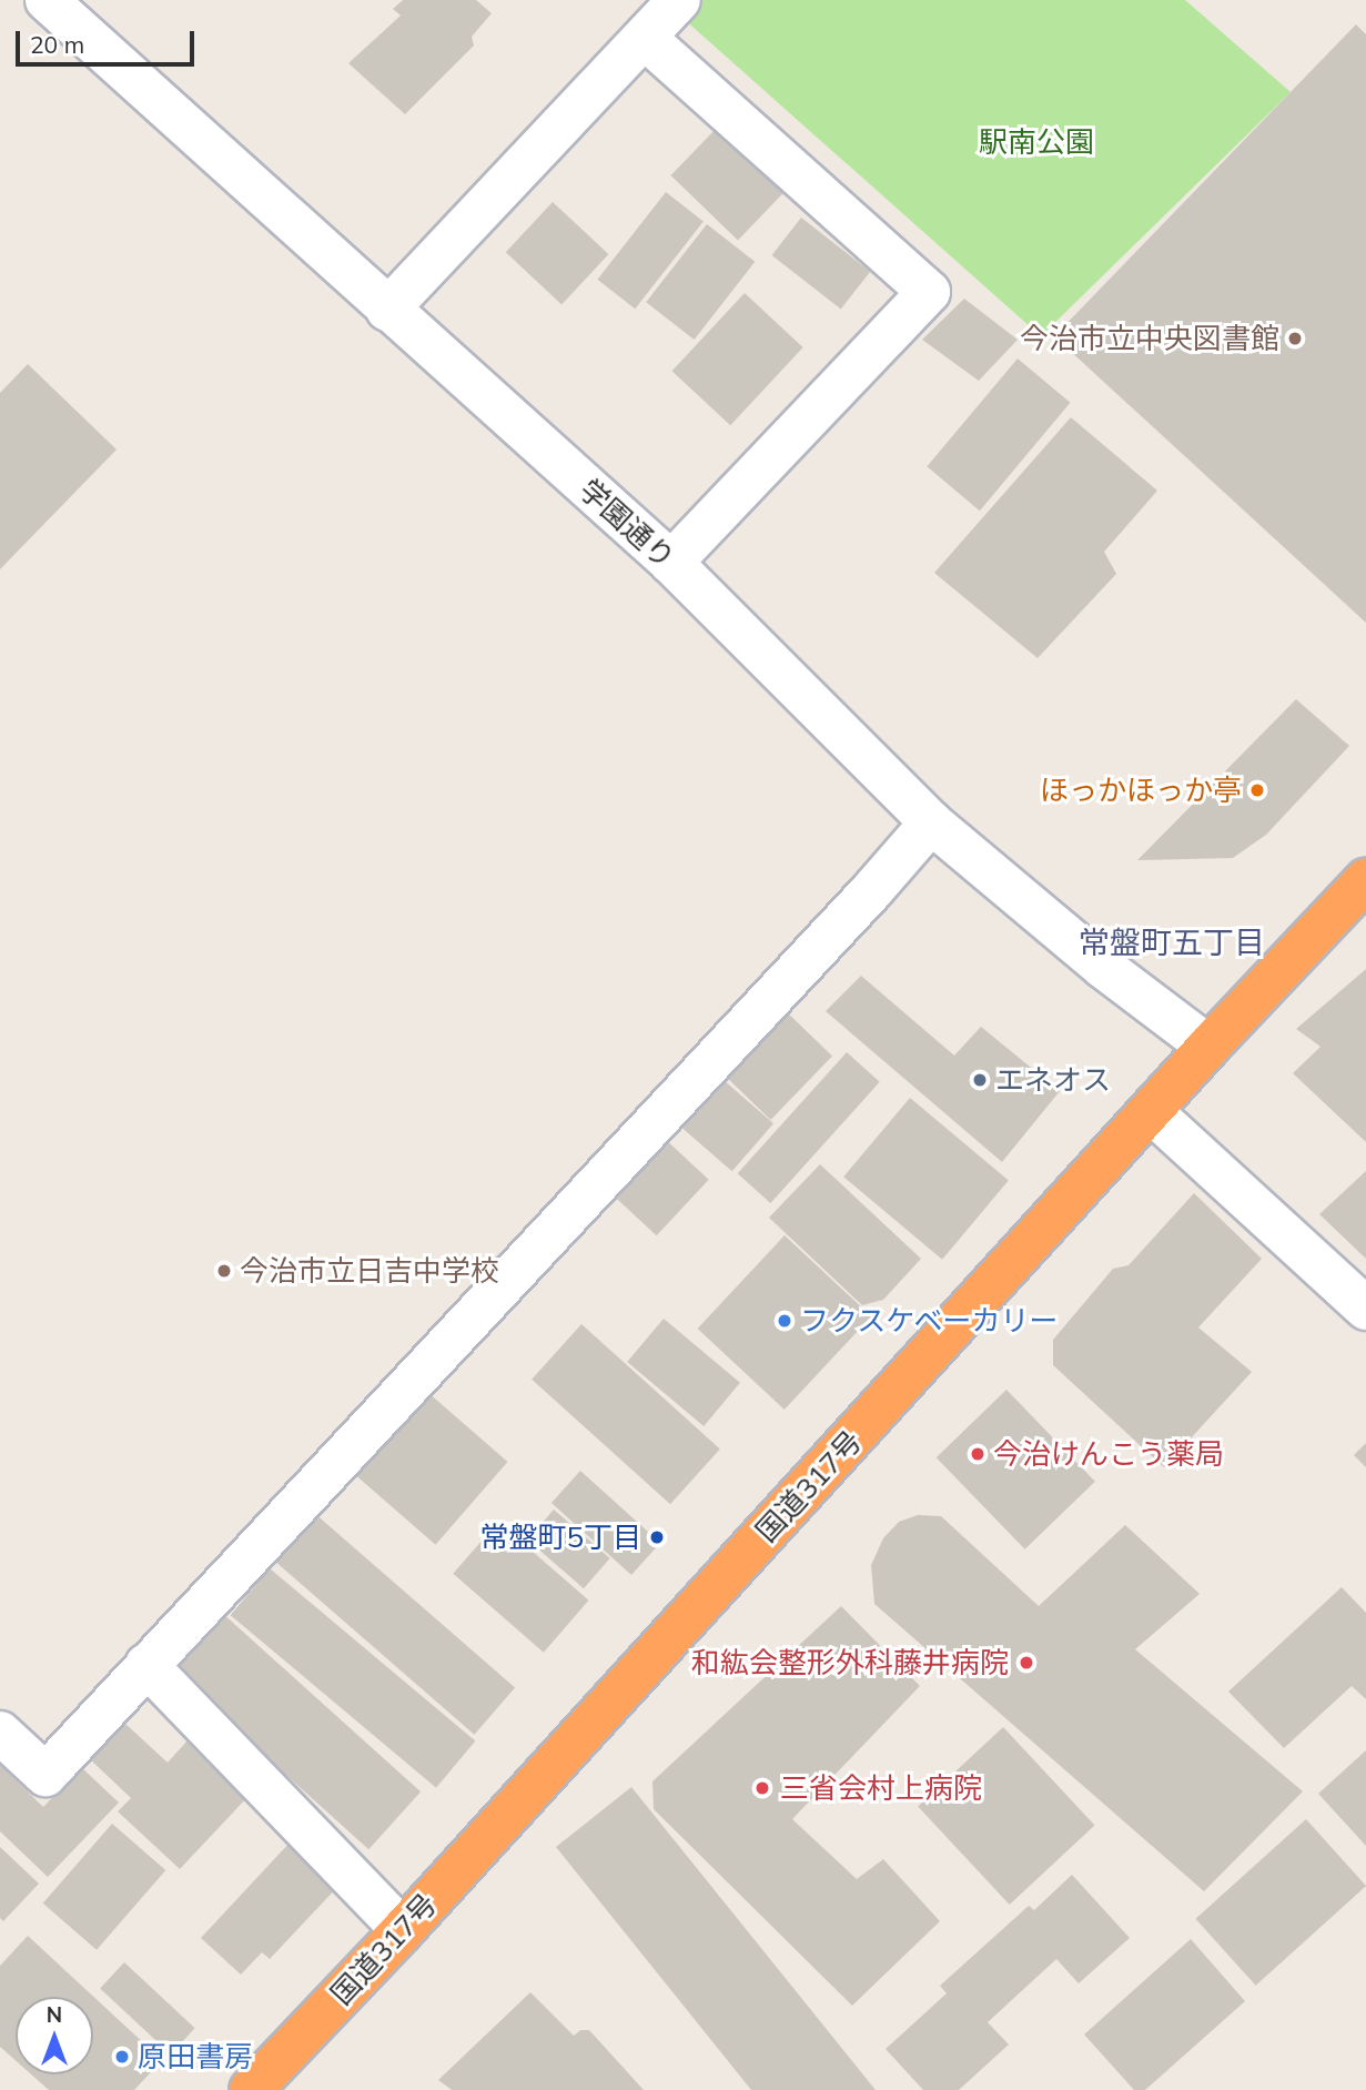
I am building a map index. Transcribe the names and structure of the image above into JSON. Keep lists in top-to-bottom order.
{
  "streets": {
    "highway": ["国道317号"],
    "street": ["学園通り"]
  },
  "crossings": [
    ["学園通り", "国道317号"]
  ],
  "districts": ["常盤町五丁目"],
  "parks": ["駅南公園"],
  "places": [
    "今治市立中央図書館",
    "ほっかほっか亭",
    "エネオス",
    "今治市立日吉中学校",
    "フクスケベーカリー",
    "今治けんこう薬局",
    "常盤町5丁目",
    "和紘会整形外科藤井病院",
    "三省会村上病院",
    "原田書房"
  ],
  "scale_bar": "20 m",
  "north": "top"
}
